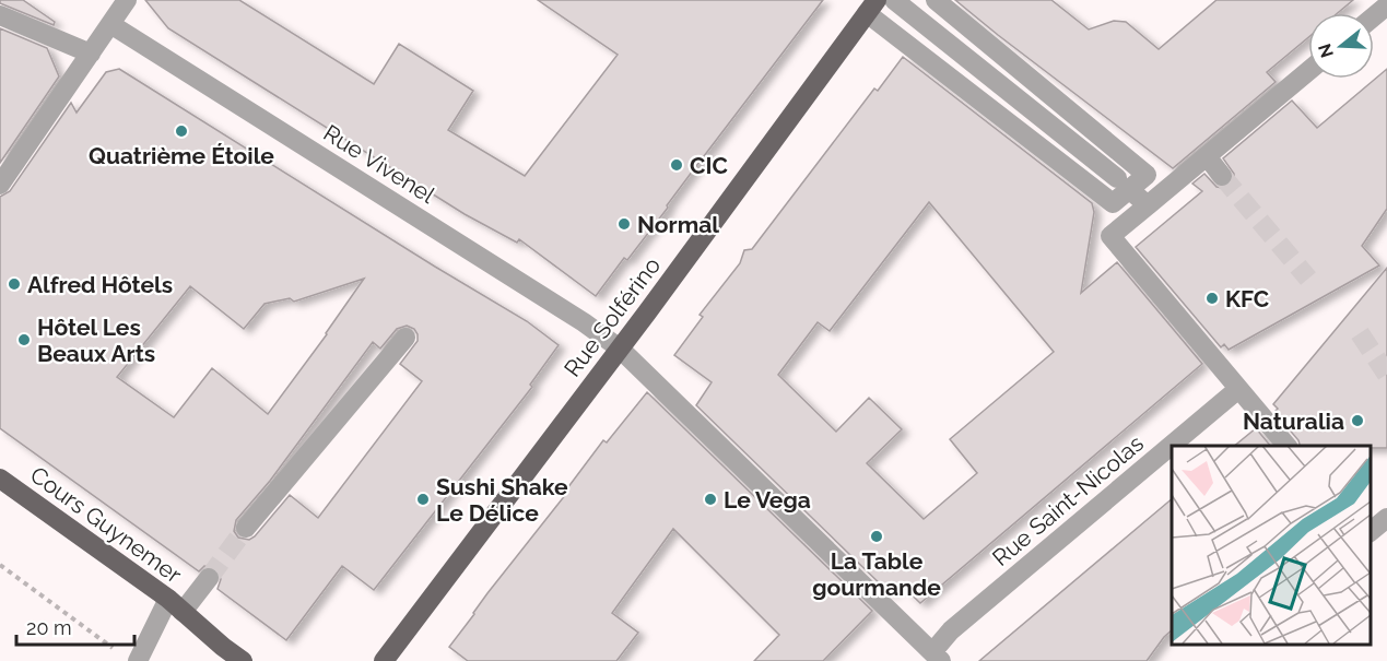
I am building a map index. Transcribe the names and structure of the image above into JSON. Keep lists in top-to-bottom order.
{
  "streets": {
    "main road": ["Rue Solférino", "Cours Guynemer"],
    "street": ["Rue Vivenel", "Rue Saint-Nicolas"]
  },
  "crossings": [
    ["Rue Vivenel", "Rue Solférino"],
    ["Rue Vivenel", "Rue Saint-Nicolas"]
  ],
  "places": [
    "Quatrième Étoile",
    "CIC",
    "Normal",
    "Alfred Hôtels",
    "KFC",
    "Hôtel Les Beaux Arts",
    "Naturalia",
    "Sushi Shake Le Délice",
    "Le Vega",
    "La Table gourmande"
  ],
  "scale_bar": "20 m",
  "north": "left"
}
